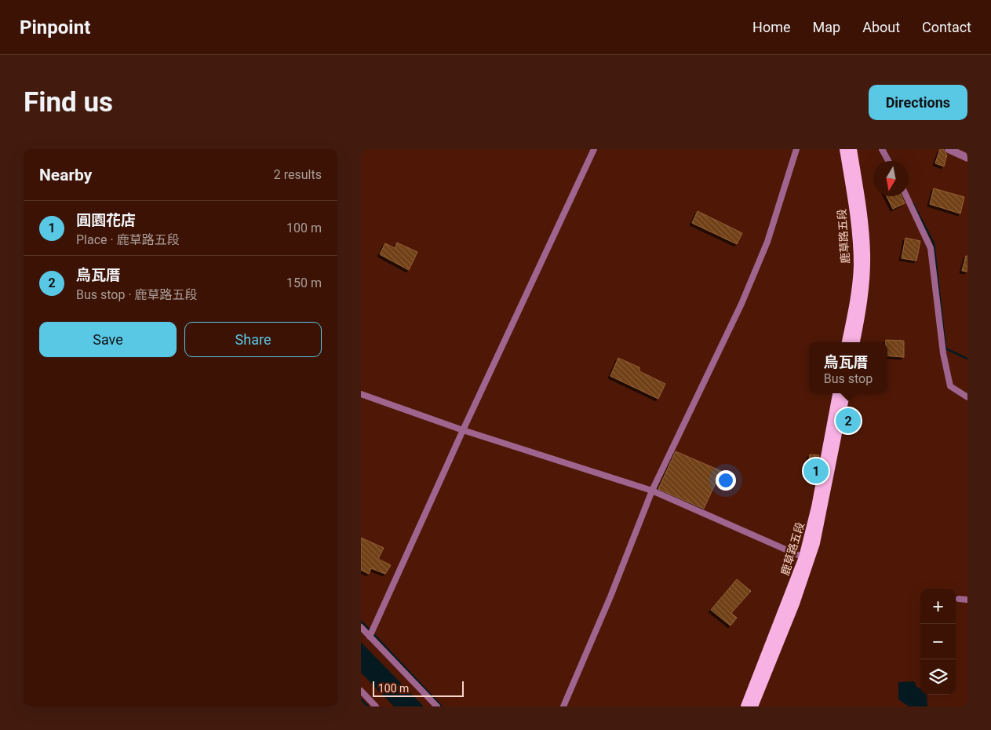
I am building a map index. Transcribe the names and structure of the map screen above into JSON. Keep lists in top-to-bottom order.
{
  "streets": {
    "main road": ["鹿草路五段"]
  },
  "scale_bar": "100 m",
  "north": "bottom",
  "page": {
    "header": "Pinpoint",
    "nav": [
      "Home",
      "Map",
      "About",
      "Contact"
    ],
    "buttons": [
      "Directions",
      ["Save", "Share"]
    ],
    "title": "Find us",
    "heading": ["Nearby", "2 results"],
    "list": [
      {
        "mark": "1",
        "name": "圓園花店",
        "note": "Place · 鹿草路五段",
        "value": "100 m"
      },
      {
        "mark": "2",
        "name": "烏瓦厝",
        "note": "Bus stop · 鹿草路五段",
        "value": "150 m"
      }
    ],
    "popup": ["烏瓦厝", "Bus stop"],
    "pins": ["2", "1"],
    "map_buttons": ["+", "−"],
    "scale": "100 m"
  }
}
